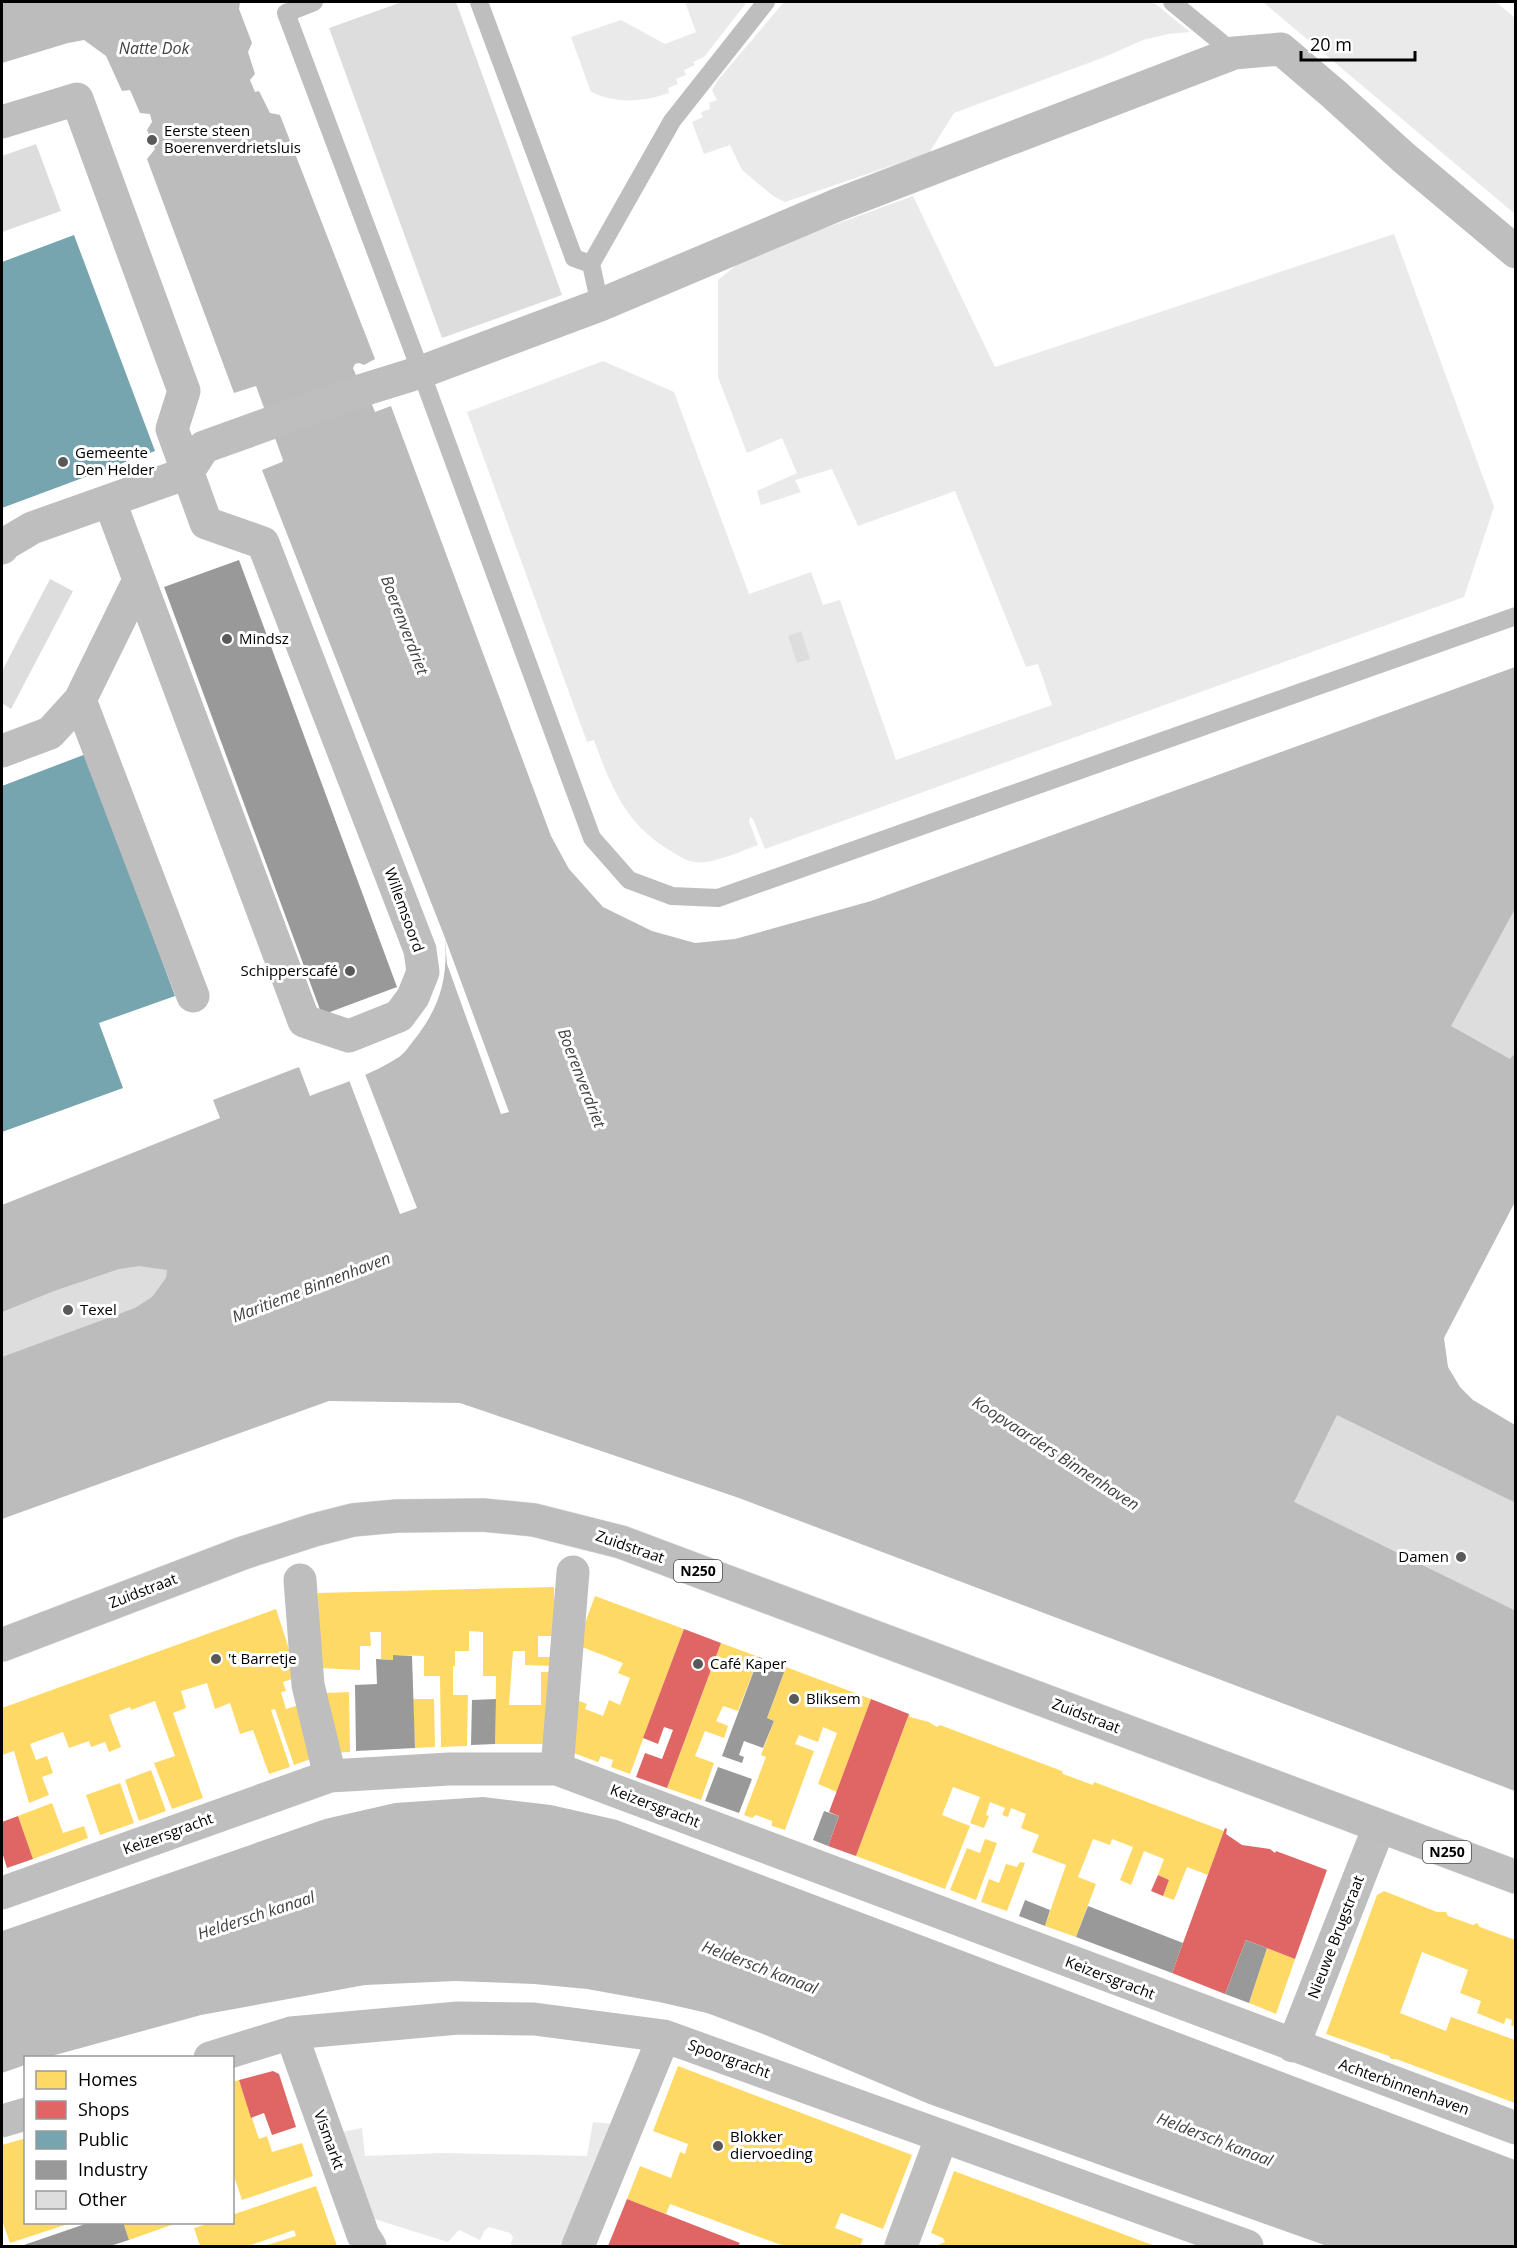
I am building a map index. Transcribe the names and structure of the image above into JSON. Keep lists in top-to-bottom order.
{
  "streets": {
    "main road": ["Zuidstraat", "N250"],
    "street": [
      "Willemsoord",
      "Keizersgracht",
      "Nieuwe Brugstraat",
      "Spoorgracht",
      "Achterbinnenhaven",
      "Vismarkt"
    ]
  },
  "crossings": [
    ["Zuidstraat", "N250"],
    ["Zuidstraat", "Nieuwe Brugstraat"],
    ["N250", "Nieuwe Brugstraat"],
    ["Keizersgracht", "Nieuwe Brugstraat"],
    ["Keizersgracht", "Achterbinnenhaven"],
    ["Nieuwe Brugstraat", "Achterbinnenhaven"],
    ["Spoorgracht", "Vismarkt"]
  ],
  "water": [
    "Natte Dok",
    "Boerenverdriet",
    "Maritieme Binnenhaven",
    "Koopvaarders Binnenhaven",
    "Heldersch kanaal"
  ],
  "places": [
    "Eerste steen Boerenverdrietsluis",
    "Gemeente Den Helder",
    "Mindsz",
    "Schipperscafé",
    "Texel",
    "Damen",
    "'t Barretje",
    "Café Kaper",
    "Bliksem",
    "Blokker diervoeding"
  ],
  "legend": [
    "Homes",
    "Shops",
    "Public",
    "Industry",
    "Other"
  ],
  "scale_bar": "20 m"
}
